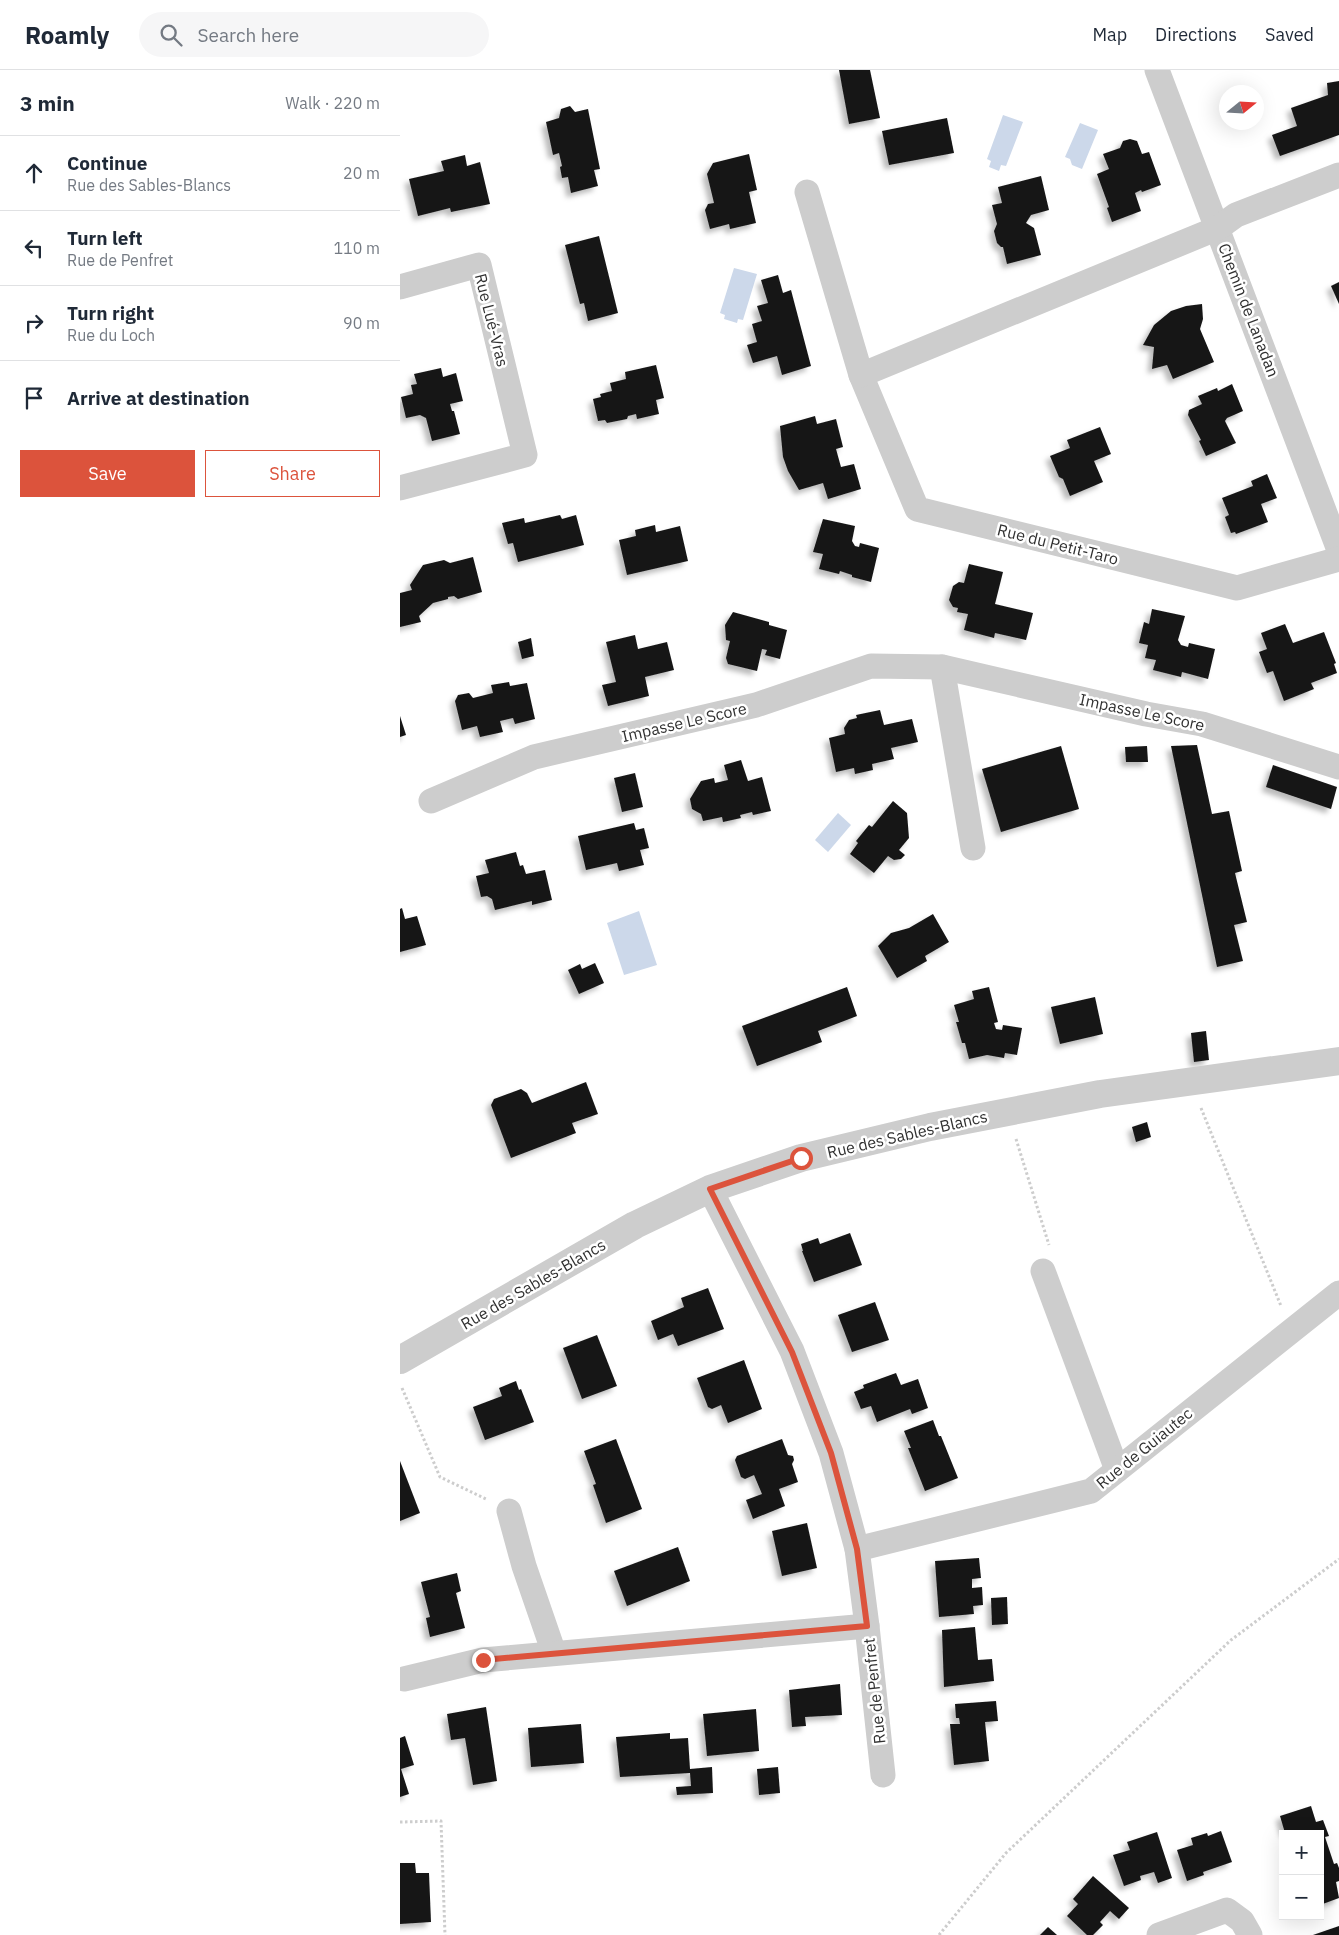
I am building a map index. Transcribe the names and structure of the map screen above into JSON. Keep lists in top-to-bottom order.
{
  "streets": {
    "street": [
      "Chemin de Lanadan",
      "Rue Lué-Vras",
      "Rue du Petit-Taro",
      "Impasse Le Score",
      "Rue des Sables-Blancs",
      "Rue de Guiautec",
      "Rue de Penfret"
    ]
  },
  "crossings": [
    ["Rue des Sables-Blancs", "Rue de Penfret"],
    ["Rue de Guiautec", "Rue de Penfret"]
  ],
  "north": "right",
  "page": {
    "header": "Roamly",
    "search": "Search here",
    "nav": ["Map", "Directions", "Saved"],
    "heading": ["3 min", "Walk · 220 m"],
    "list": [
      ["Continue", "Rue des Sables-Blancs", "20 m"],
      ["Turn left", "Rue de Penfret", "110 m"],
      ["Turn right", "Rue du Loch", "90 m"],
      "Arrive at destination"
    ],
    "buttons": ["Save", "Share"],
    "map_buttons": ["+", "−"]
  }
}
